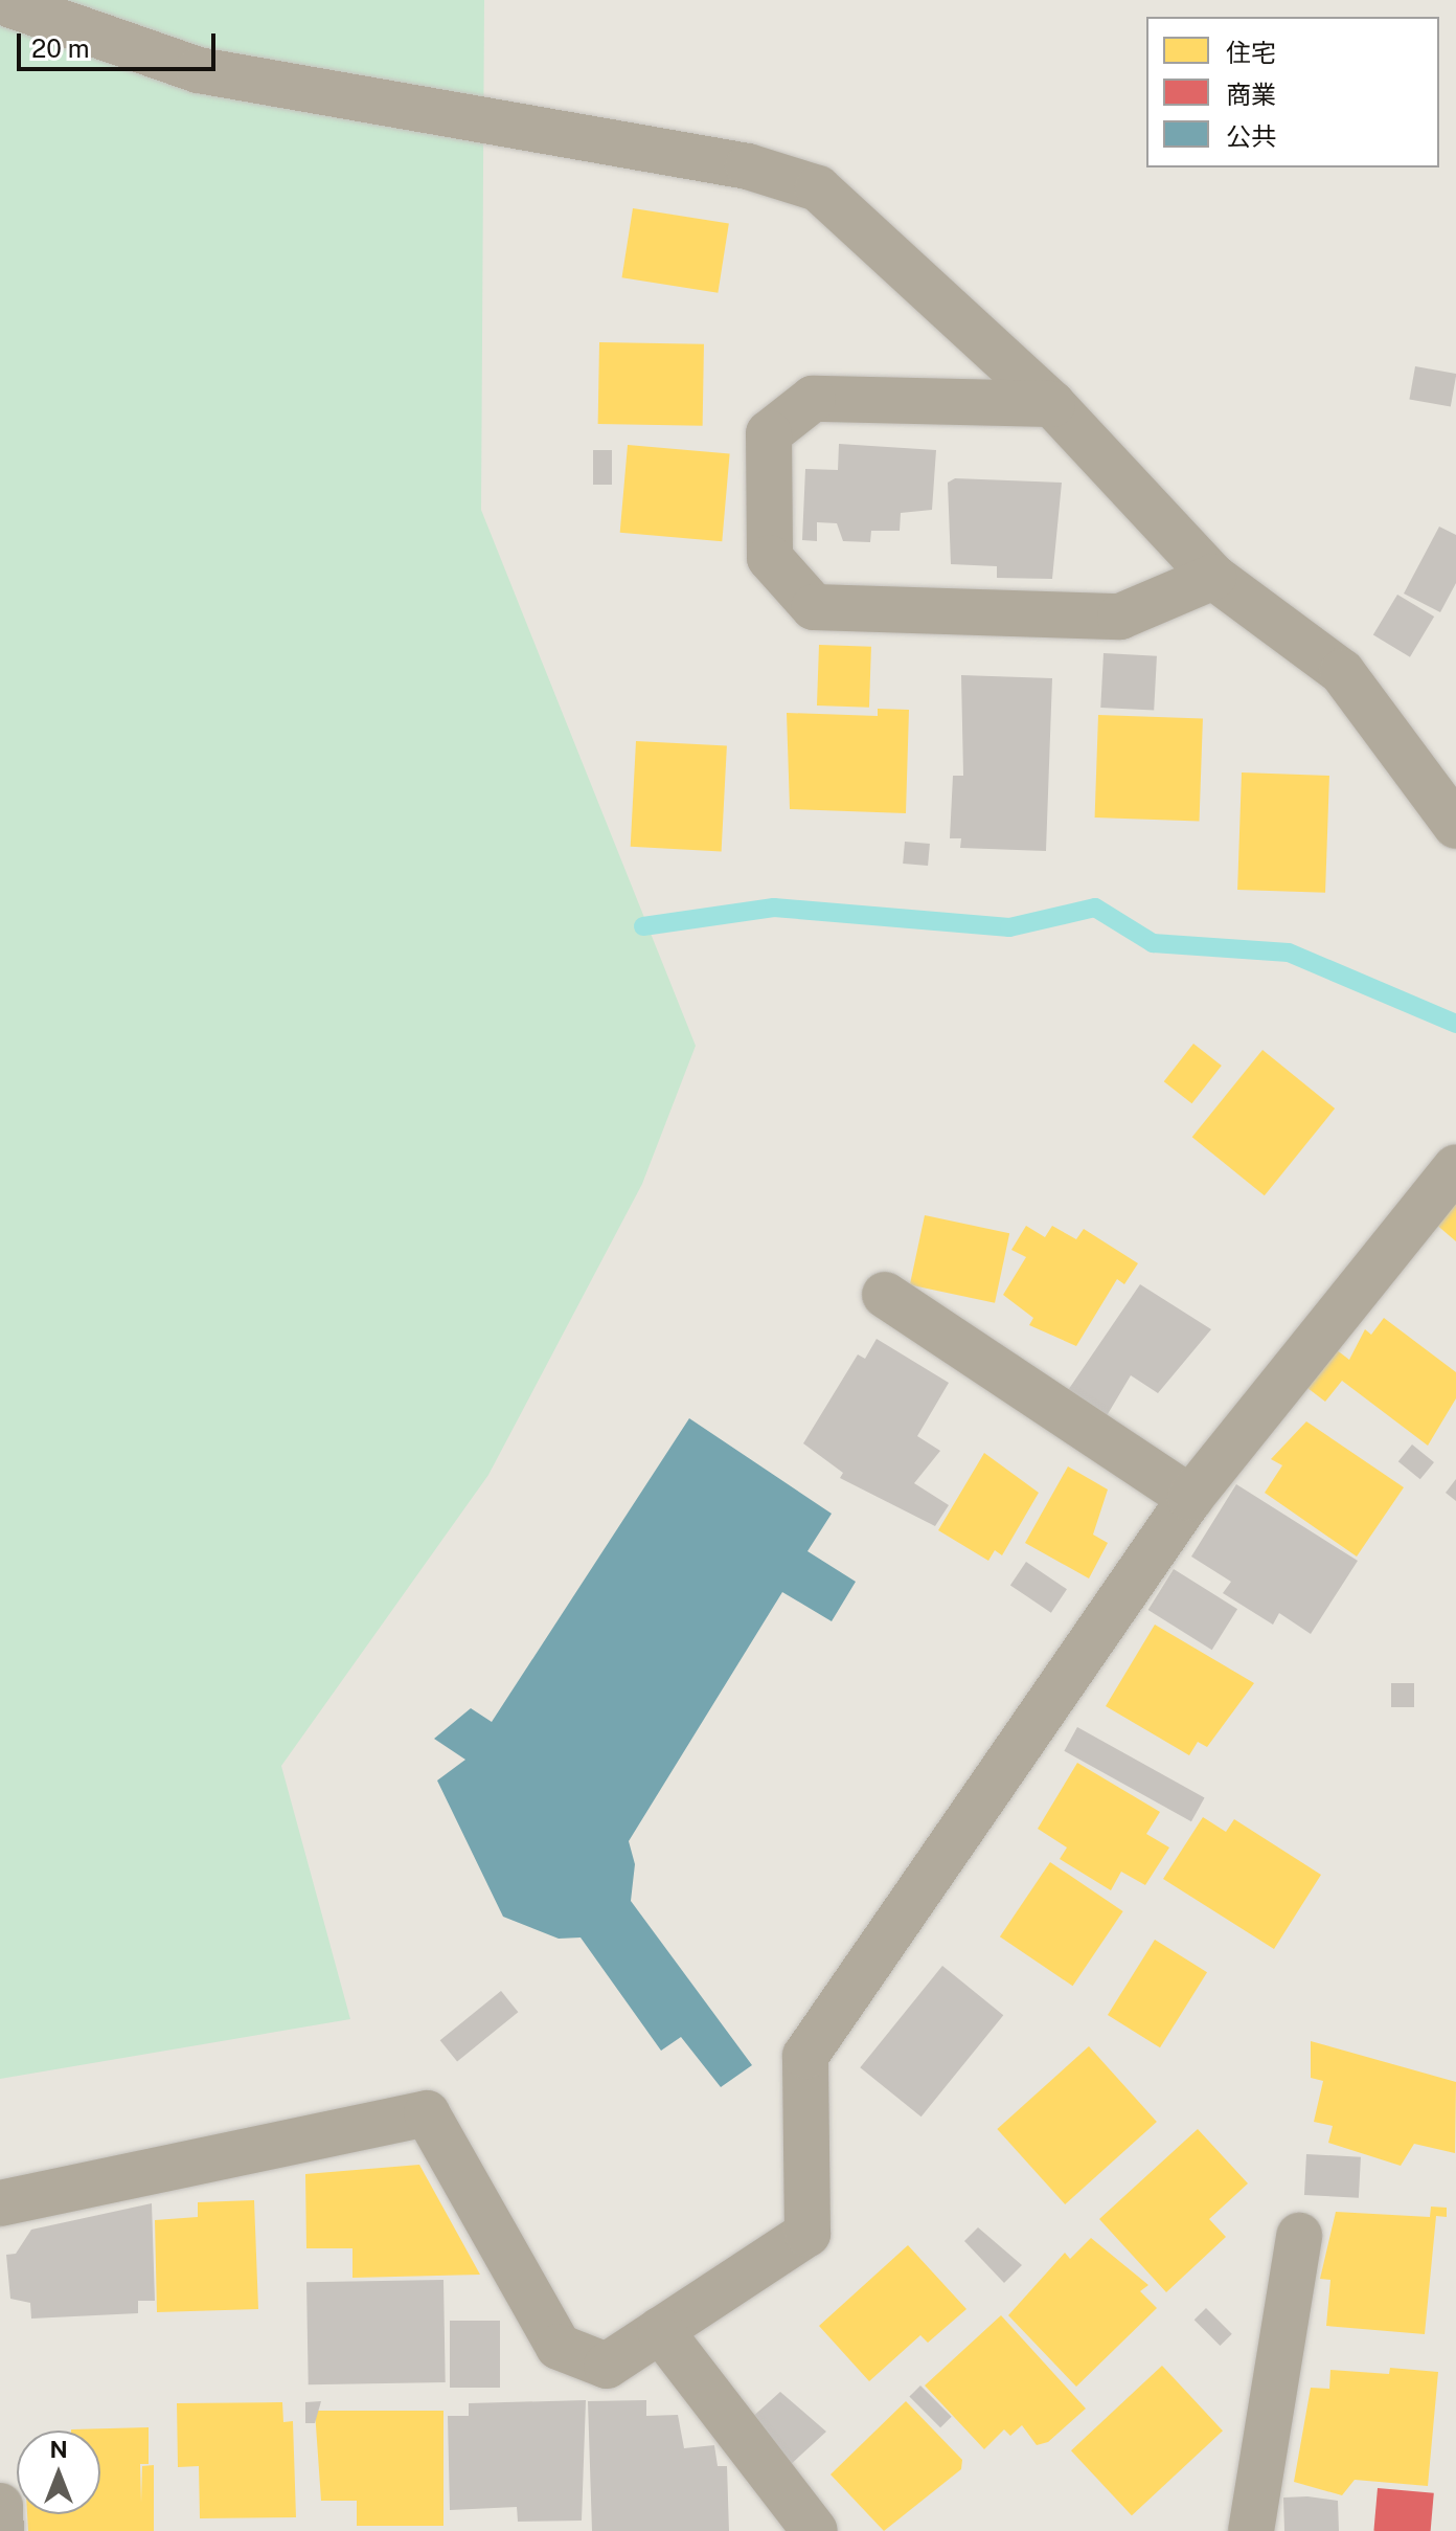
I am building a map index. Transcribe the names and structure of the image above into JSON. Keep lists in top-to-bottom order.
{
  "legend": ["住宅", "商業", "公共"],
  "scale_bar": "20 m",
  "north": "top"
}
